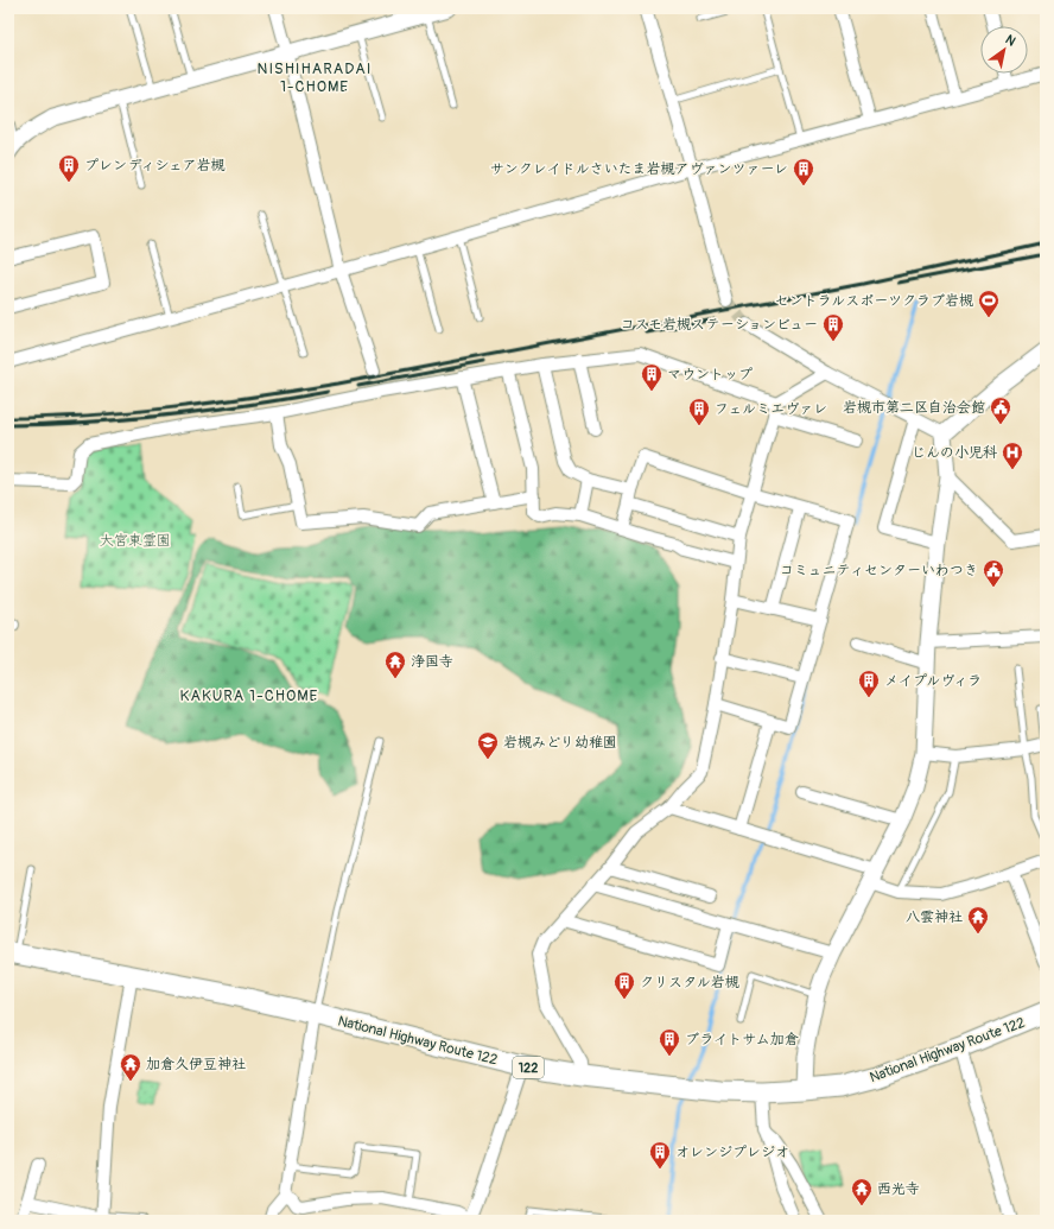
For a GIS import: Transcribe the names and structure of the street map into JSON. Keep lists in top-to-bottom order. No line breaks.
{"streets":{"highway":["National Highway Route 122","122"]},"districts":["NISHIHARADAI 1-CHOME","KAKURA 1-CHOME"],"parks":["大宮東霊園"],"places":{"building":["プレンディシェア岩槻","サンクレイドルさいたま岩槻アヴァンツァーレ","コスモ岩槻ステーションビュー","マウントップ","フェルミエヴァレ","メイプルヴィラ","クリスタル岩槻","ブライトサム加倉","オレンジプレジオ"],"sports":["セントラルスポーツクラブ岩槻"],"public building":["岩槻市第二区自治会館","コミュニティセンターいわつき"],"hospital":["じんの小児科"],"temple":["浄国寺","八雲神社","加倉久伊豆神社","西光寺"],"school or university":["岩槻みどり幼稚園"]},"north":"top right"}
